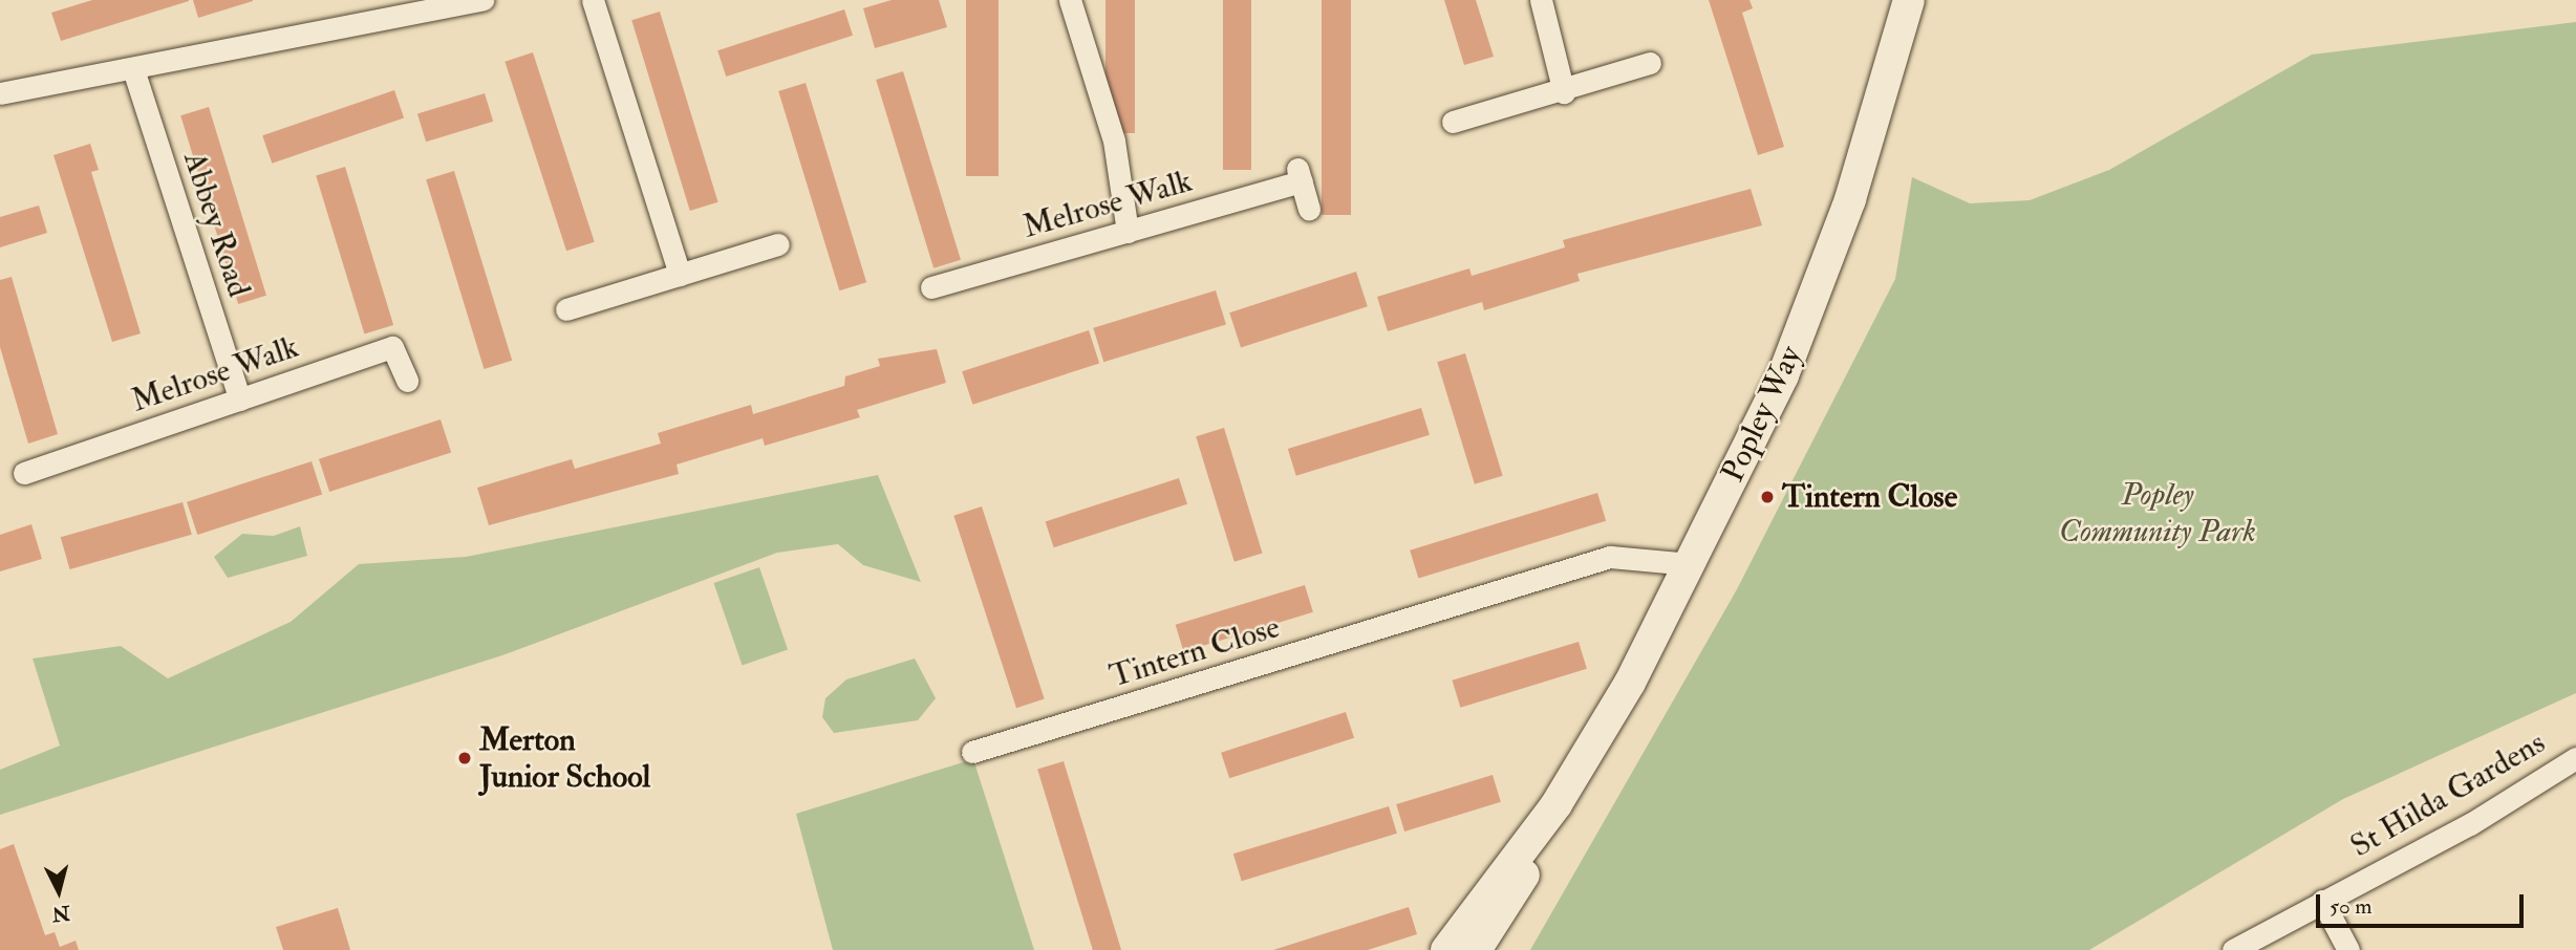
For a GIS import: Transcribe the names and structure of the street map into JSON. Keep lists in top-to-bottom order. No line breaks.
{"streets":{"street":["Melrose Walk","Abbey Road","Popley Way","Tintern Close","St Hilda Gardens"]},"crossings":[["Melrose Walk","Abbey Road"],["Popley Way","Tintern Close"]],"parks":["Popley Community Park"],"places":["Tintern Close","Merton Junior School"],"scale_bar":"50 m","north":"bottom"}
